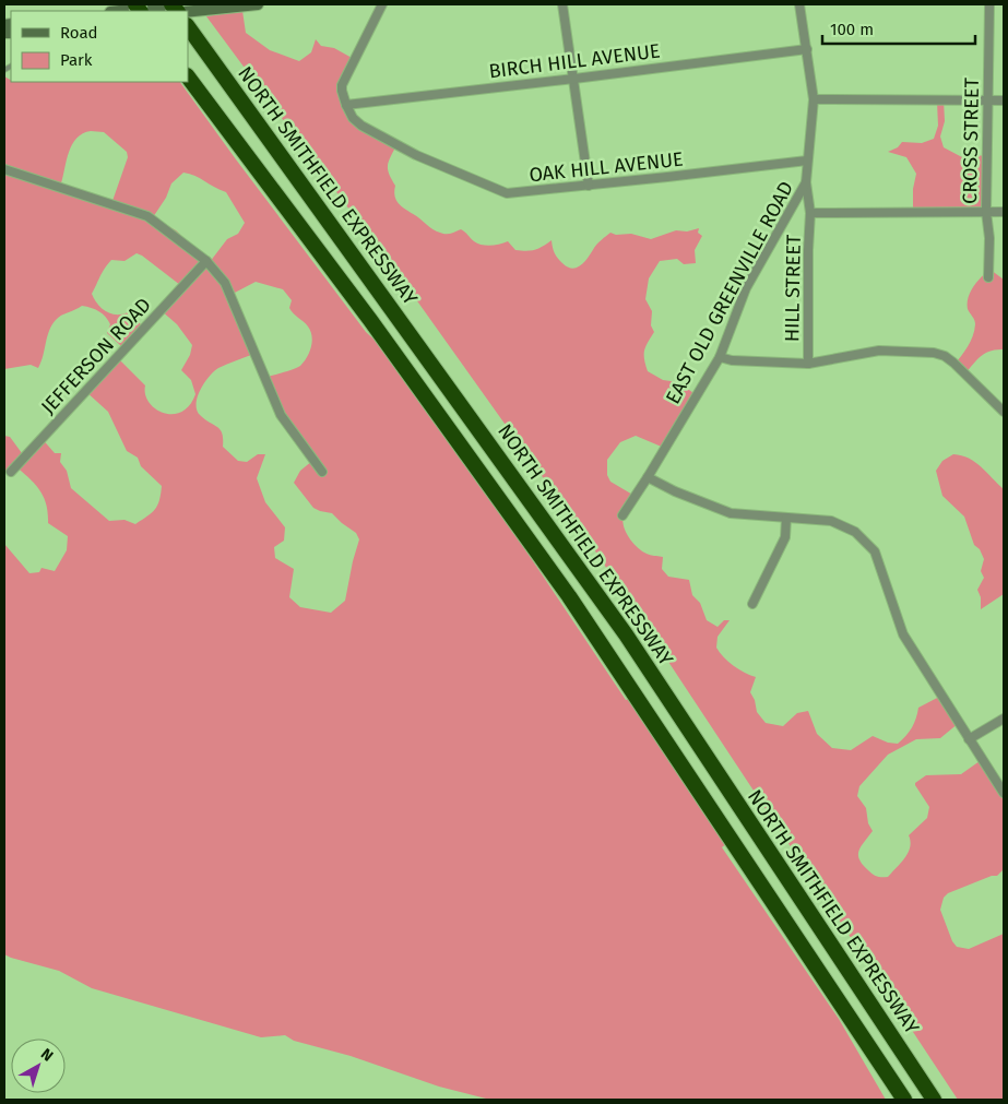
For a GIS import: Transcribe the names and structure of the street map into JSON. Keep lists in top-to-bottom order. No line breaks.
{"streets":{"highway":["NORTH SMITHFIELD EXPRESSWAY"],"street":["BIRCH HILL AVENUE","CROSS STREET","OAK HILL AVENUE","HILL STREET","EAST OLD GREENVILLE ROAD","JEFFERSON ROAD"]},"crossings":[["BIRCH HILL AVENUE","OAK HILL AVENUE"],["BIRCH HILL AVENUE","EAST OLD GREENVILLE ROAD"],["OAK HILL AVENUE","EAST OLD GREENVILLE ROAD"],["HILL STREET","EAST OLD GREENVILLE ROAD"]],"legend":["Road","Park"],"scale_bar":"100 m","north":"top right"}
